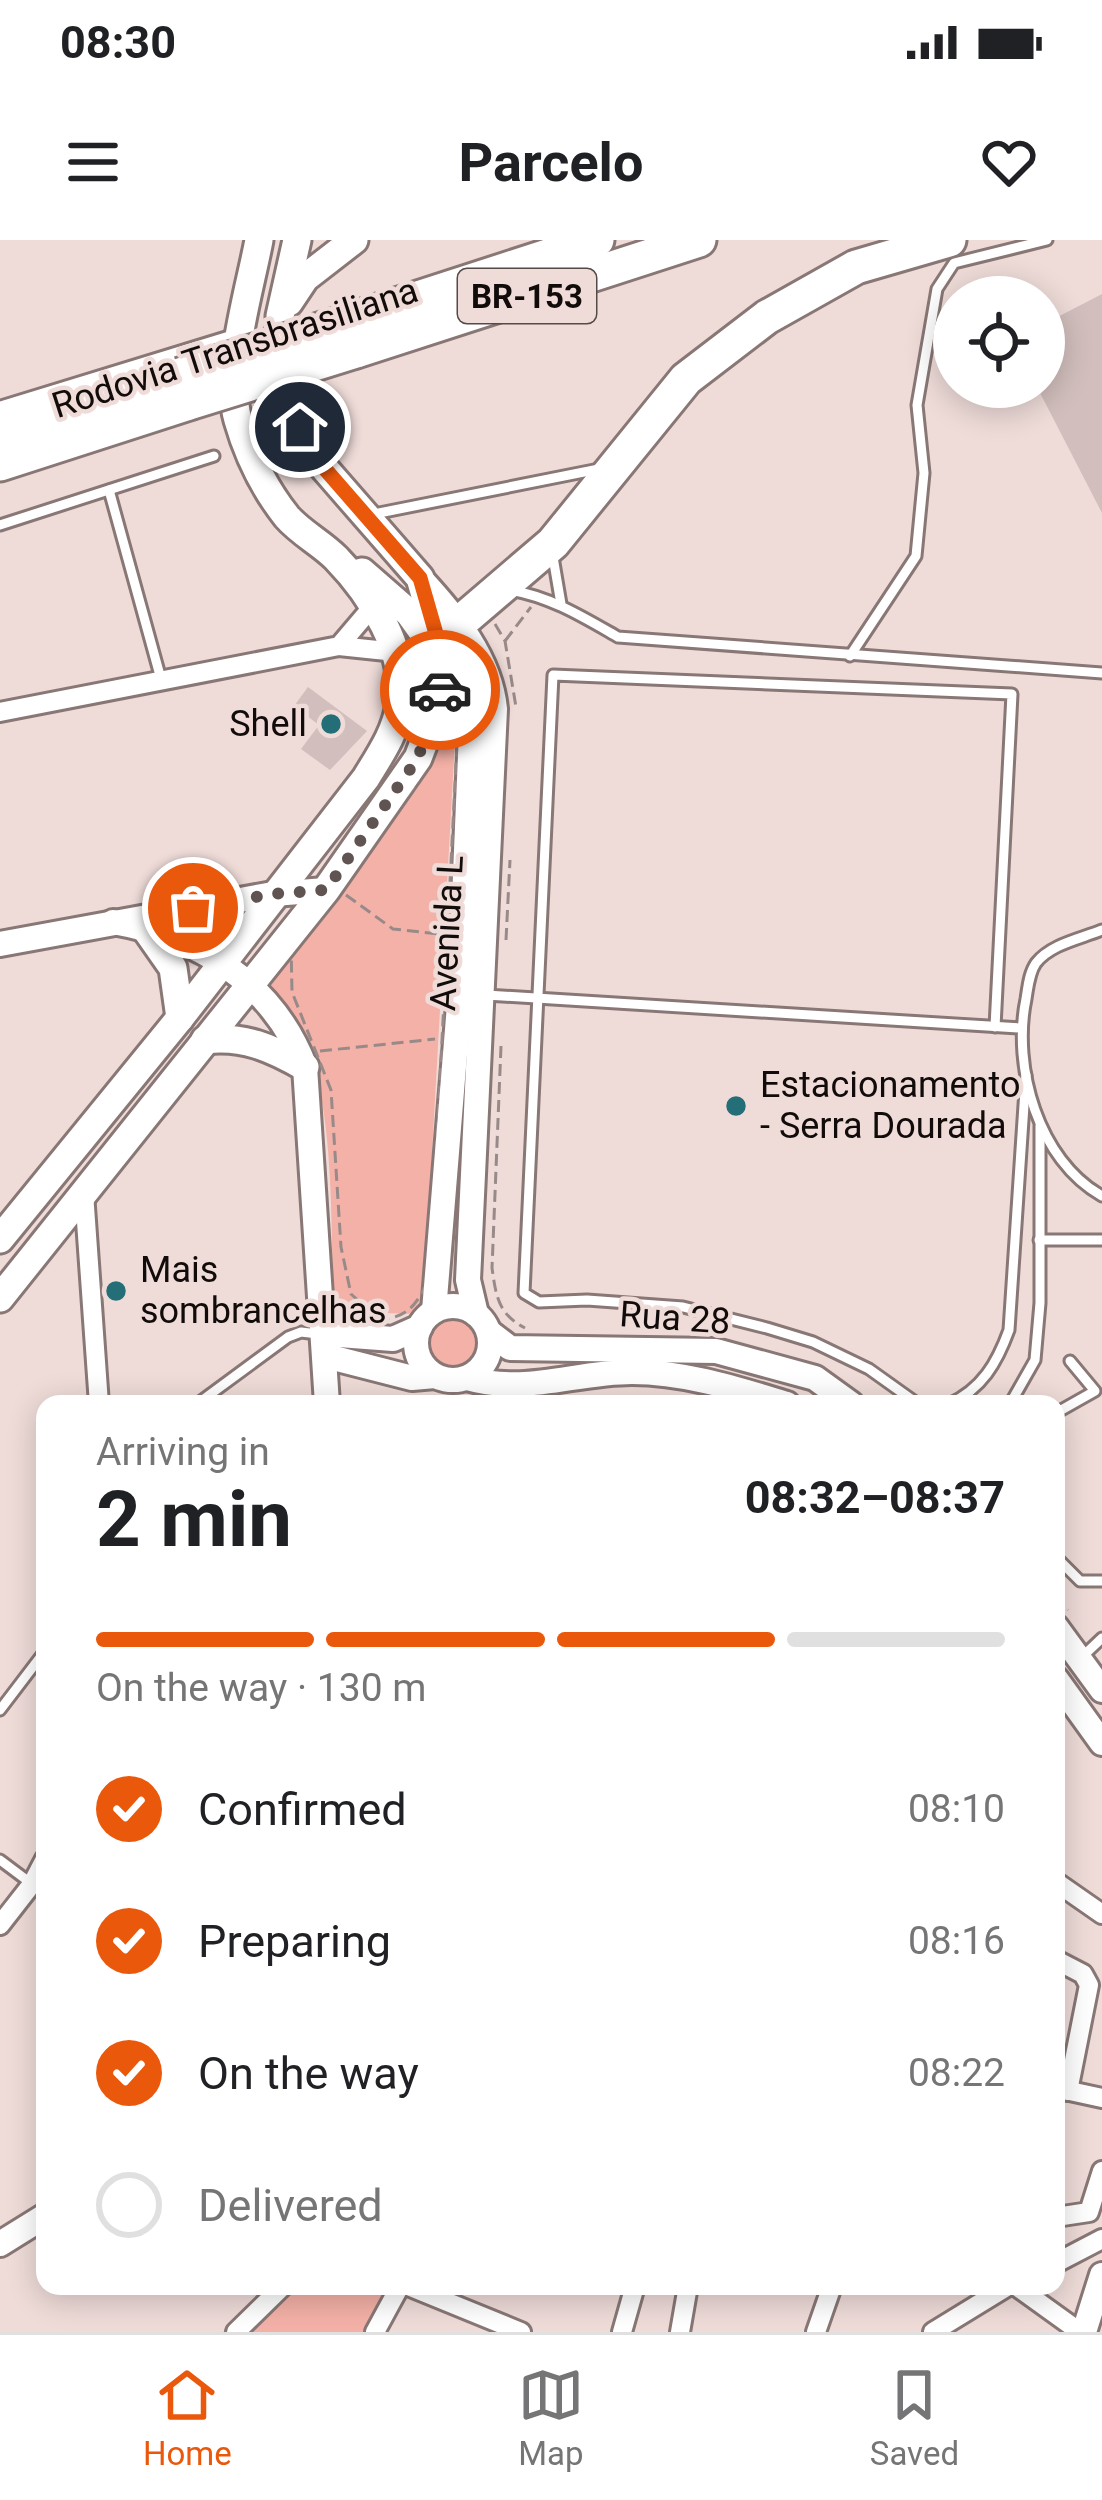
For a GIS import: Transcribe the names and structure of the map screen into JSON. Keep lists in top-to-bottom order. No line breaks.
{"streets":{"highway":["BR-153","Rodovia Transbrasiliana"],"main road":["Avenida L","Rua 28"]},"crossings":[["Avenida L","Rua 28"]],"places":["Shell","Estacionamento - Serra Dourada","Mais sombrancelhas"],"page":{"status":"08:30","header":"Parcelo","heading":["2 min","Arriving in","08:32–08:37"],"bar":"On the way · 130 m","list":[["Confirmed","08:10"],["Preparing","08:16"],["On the way","08:22"],"Delivered"],"tabs":["Home","Map","Saved"]}}
